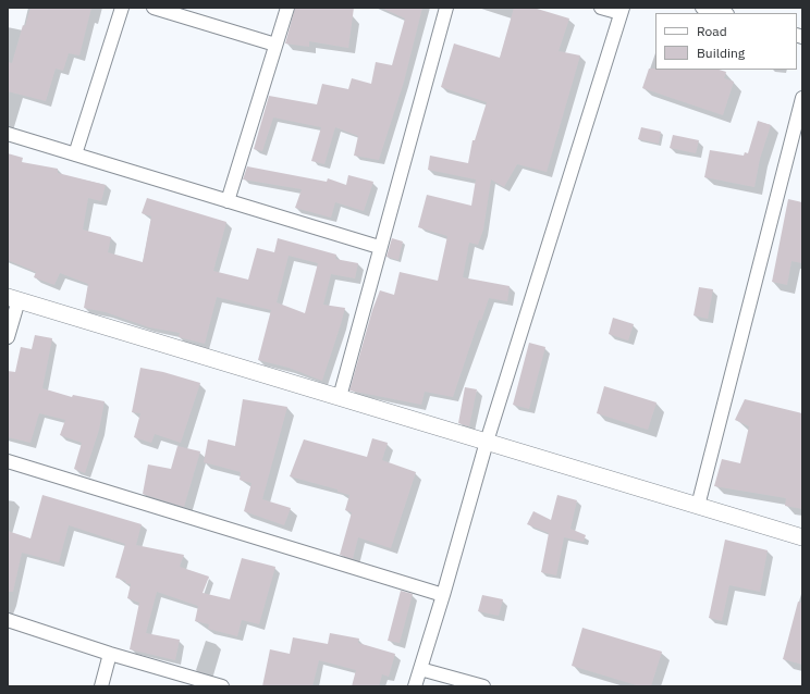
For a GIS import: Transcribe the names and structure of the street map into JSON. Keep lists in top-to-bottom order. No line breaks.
{"legend":["Road","Building"]}
